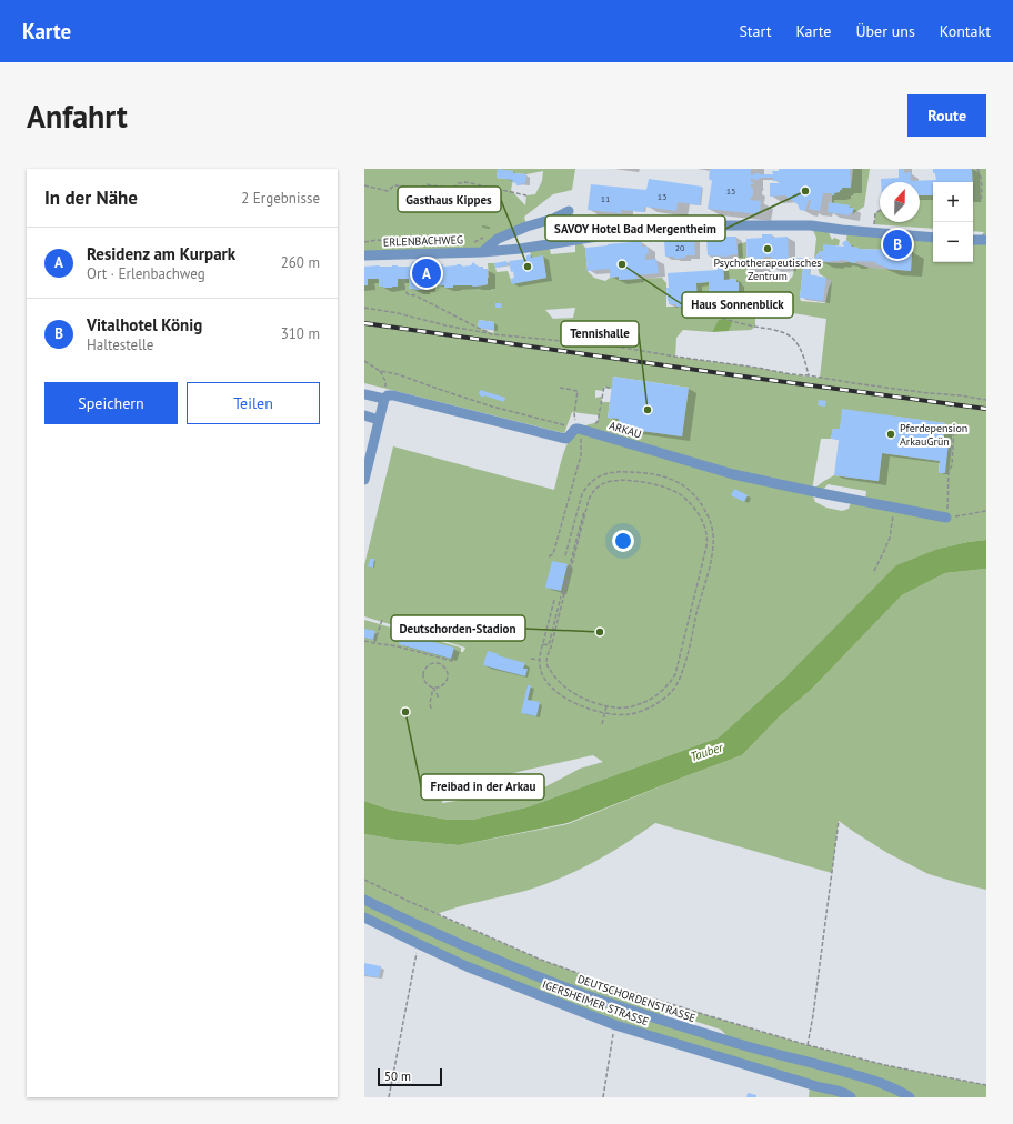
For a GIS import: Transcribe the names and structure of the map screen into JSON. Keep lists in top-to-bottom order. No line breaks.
{"streets":{"street":["ERLENBACHWEG","ARKAU","DEUTSCHORDENSTRASSE","IGERSHEIMER STRASSE"]},"water":["Tauber"],"places":["SAVOY Hotel Bad Mergentheim","Psychotherapeutisches Zentrum","Haus Sonnenblick","Gasthaus Kippes","Tennishalle","Pferdepension ArkauGrün","Deutschorden-Stadion","Freibad in der Arkau"],"house_numbers":["15","13","11","20"],"scale_bar":"50 m","north":"top","page":{"header":"Karte","nav":["Start","Karte","Über uns","Kontakt"],"buttons":["Route",["Speichern","Teilen"]],"title":"Anfahrt","heading":["In der Nähe","2 Ergebnisse"],"map_buttons":["+","−"],"list":[{"mark":"A","name":"Residenz am Kurpark","note":"Ort · Erlenbachweg","value":"260 m"},{"mark":"B","name":"Vitalhotel König","note":"Haltestelle","value":"310 m"}],"pins":["B","A"],"scale":"50 m"}}
